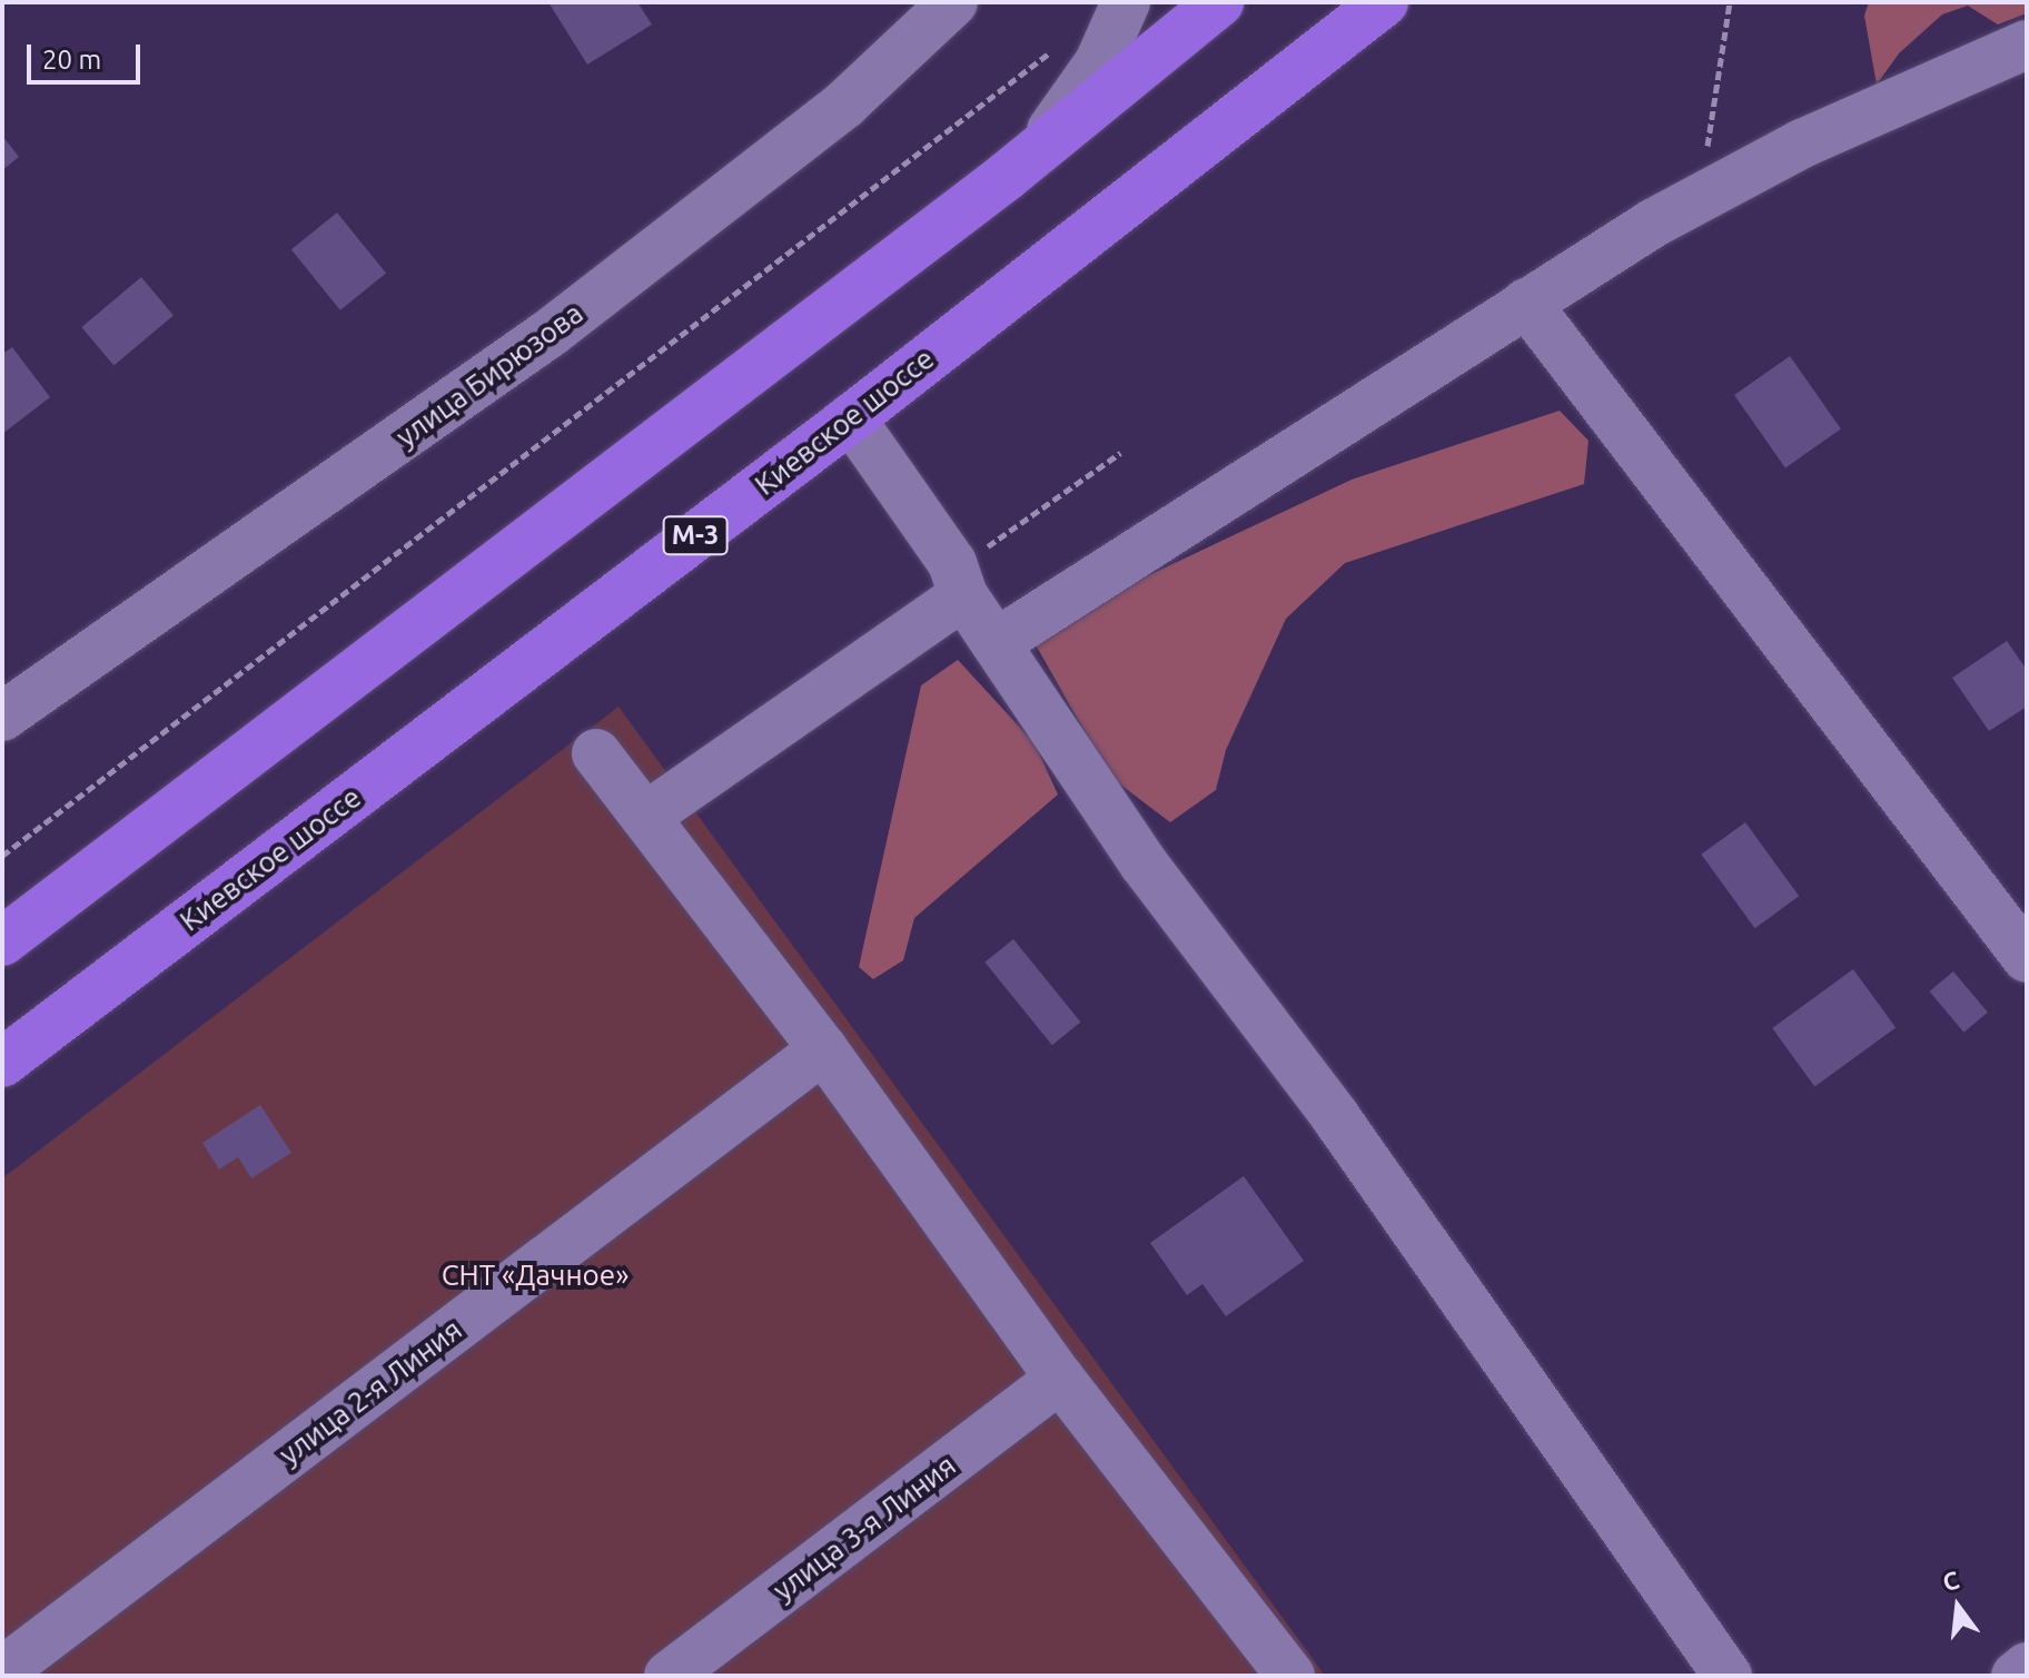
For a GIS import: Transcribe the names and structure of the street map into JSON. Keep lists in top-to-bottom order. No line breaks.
{"streets":{"highway":["Киевское шоссе","М-3"],"street":["улица Бирюзова","улица 2-я Линия","улица 3-я Линия"]},"parks":["СНТ «Дачное»"],"scale_bar":"20 m","north":"top"}
